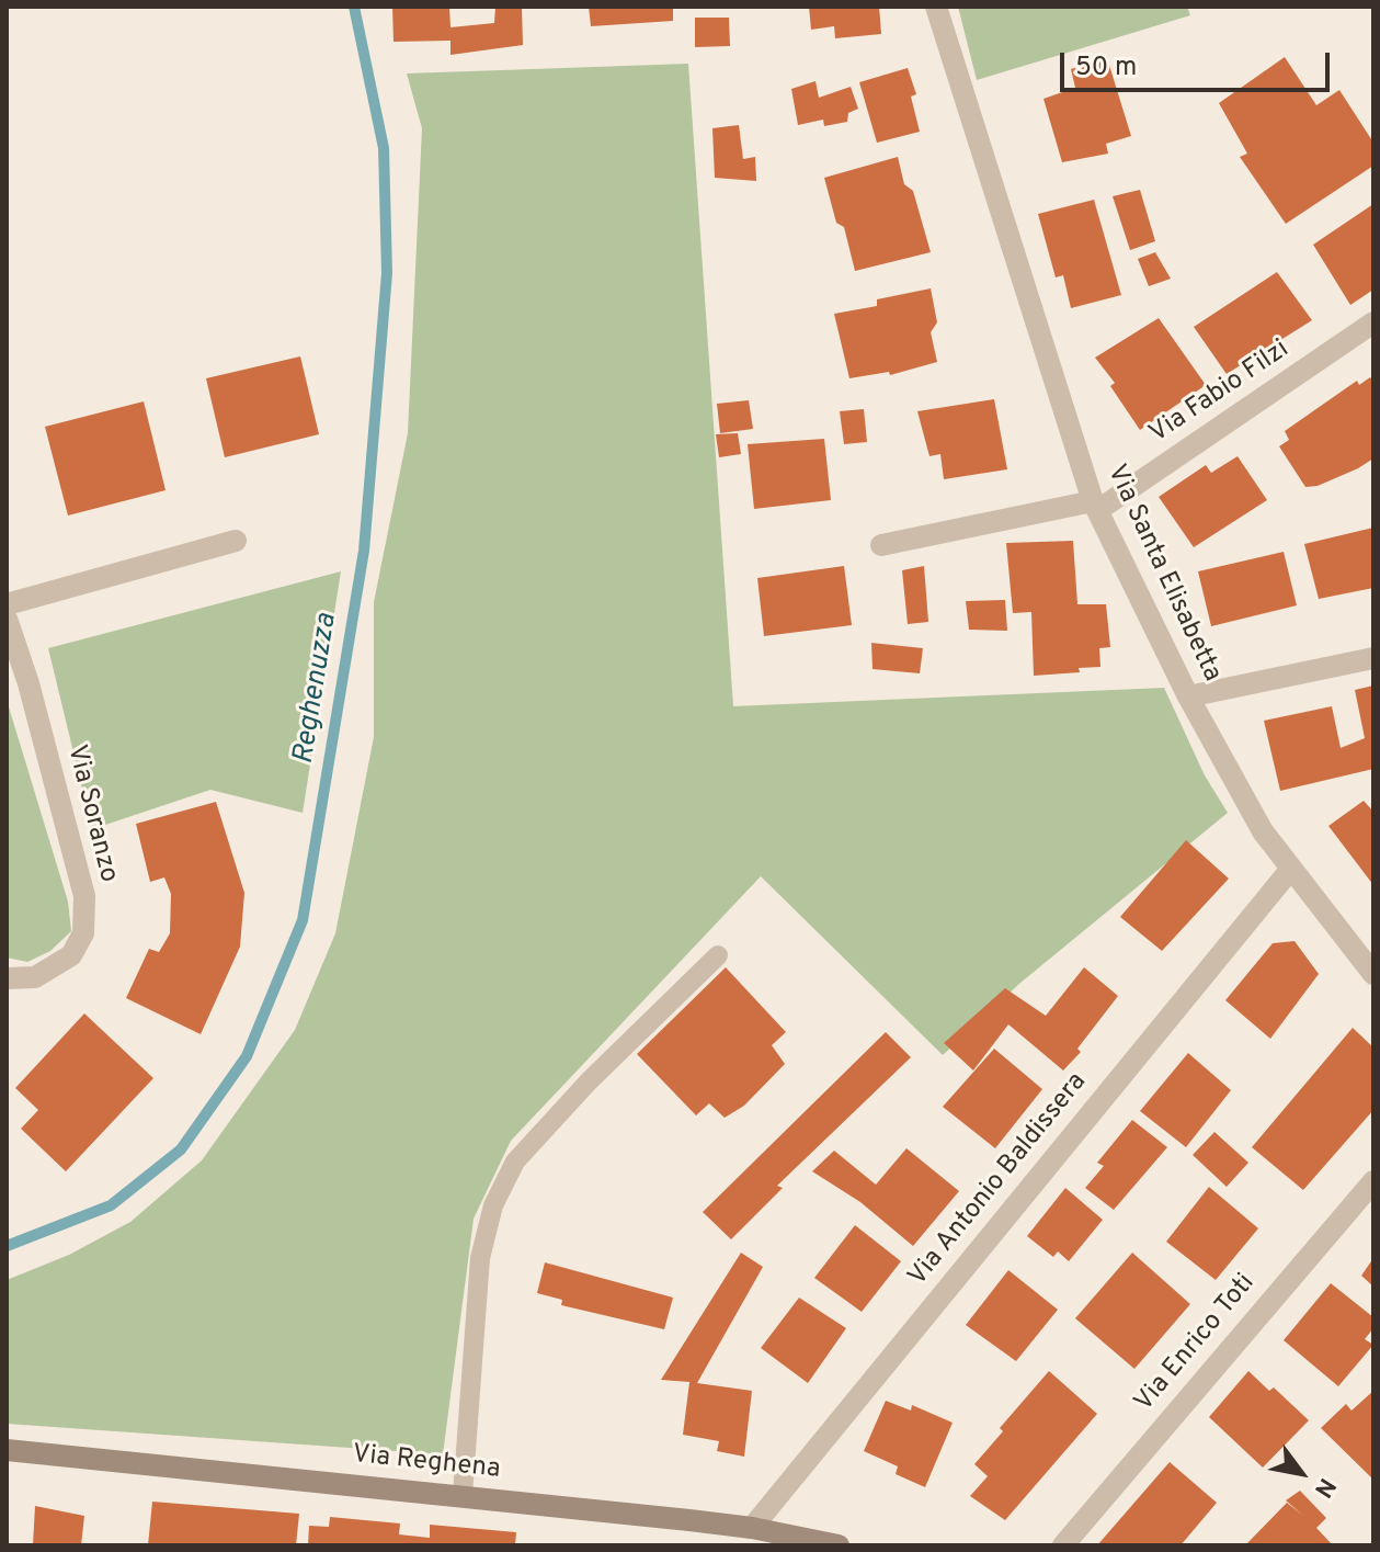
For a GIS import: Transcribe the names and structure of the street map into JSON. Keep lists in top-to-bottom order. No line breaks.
{"streets":{"street":["Via Fabio Filzi","Via Santa Elisabetta","Via Soranzo","Via Antonio Baldissera","Via Enrico Toti","Via Reghena"]},"crossings":[["Via Fabio Filzi","Via Santa Elisabetta"],["Via Santa Elisabetta","Via Antonio Baldissera"],["Via Antonio Baldissera","Via Reghena"]],"water":["Reghenuzza"],"scale_bar":"50 m","north":"bottom right"}
